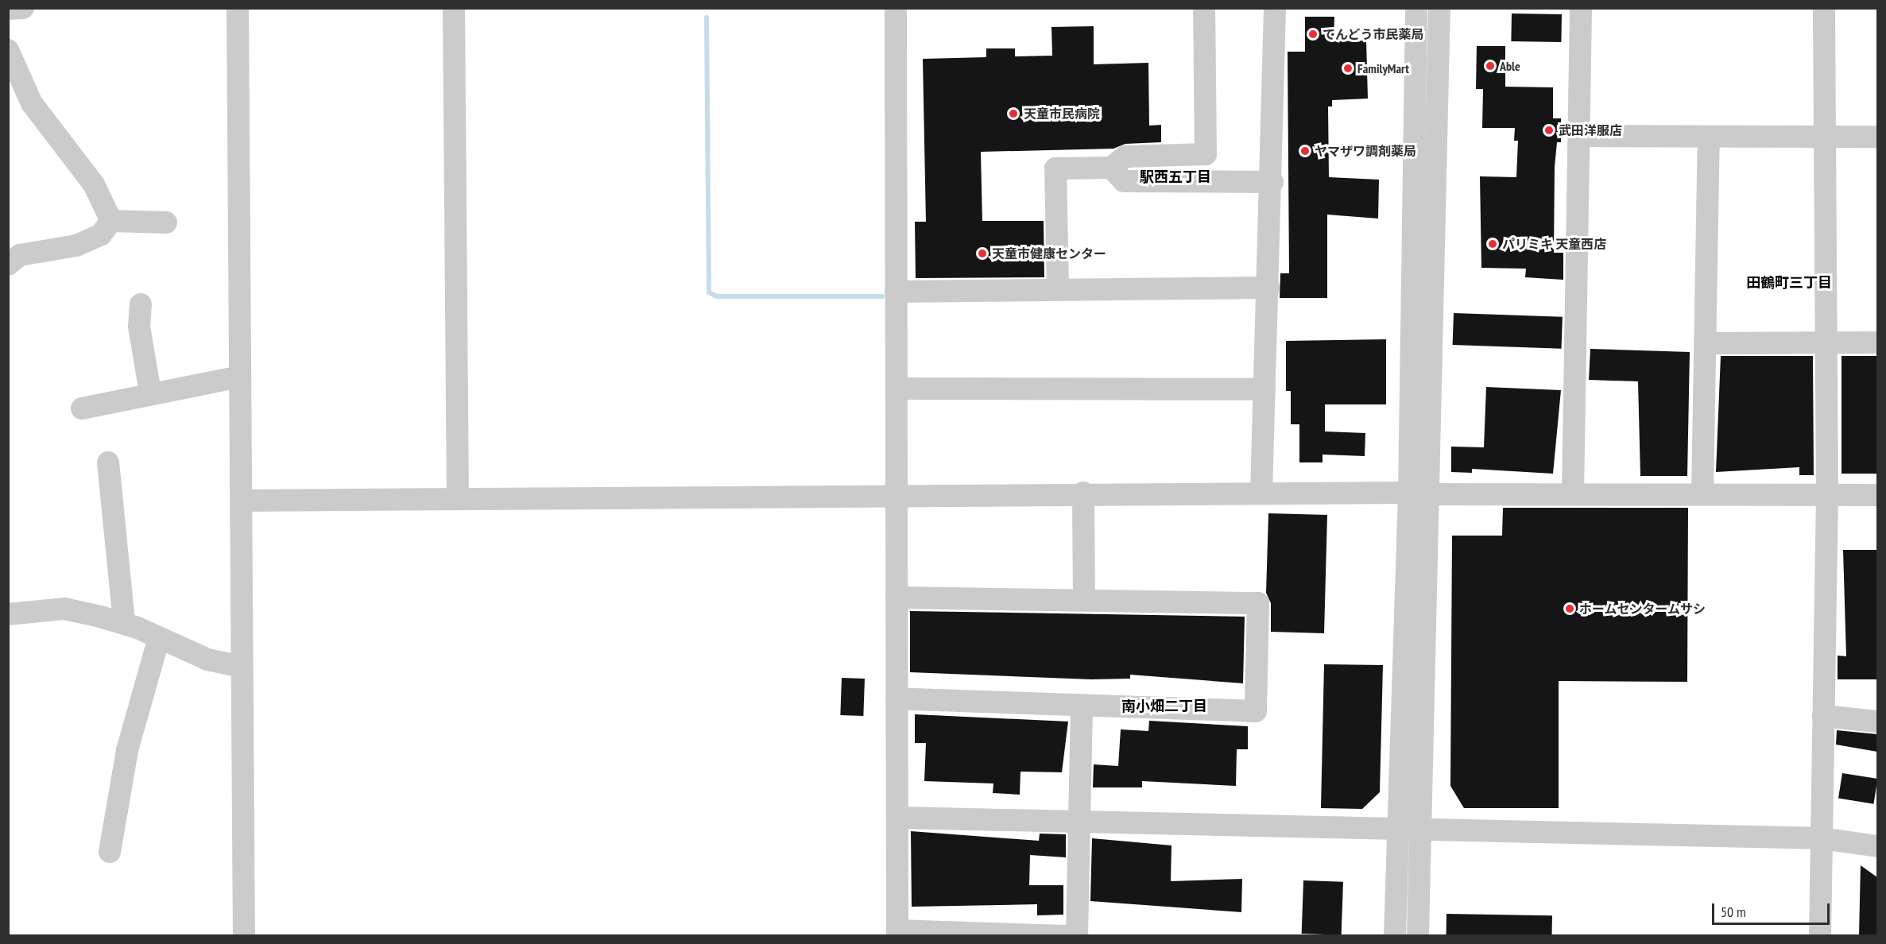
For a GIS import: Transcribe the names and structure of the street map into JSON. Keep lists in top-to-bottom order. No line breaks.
{"districts":["駅西五丁目","田鶴町三丁目","南小畑二丁目"],"places":["てんどう市民薬局","Able","FamilyMart","天童市民病院","武田洋服店","ヤマザワ調剤薬局","パリミキ 天童西店","天童市健康センター","ホームセンタームサシ"],"scale_bar":"50 m"}
